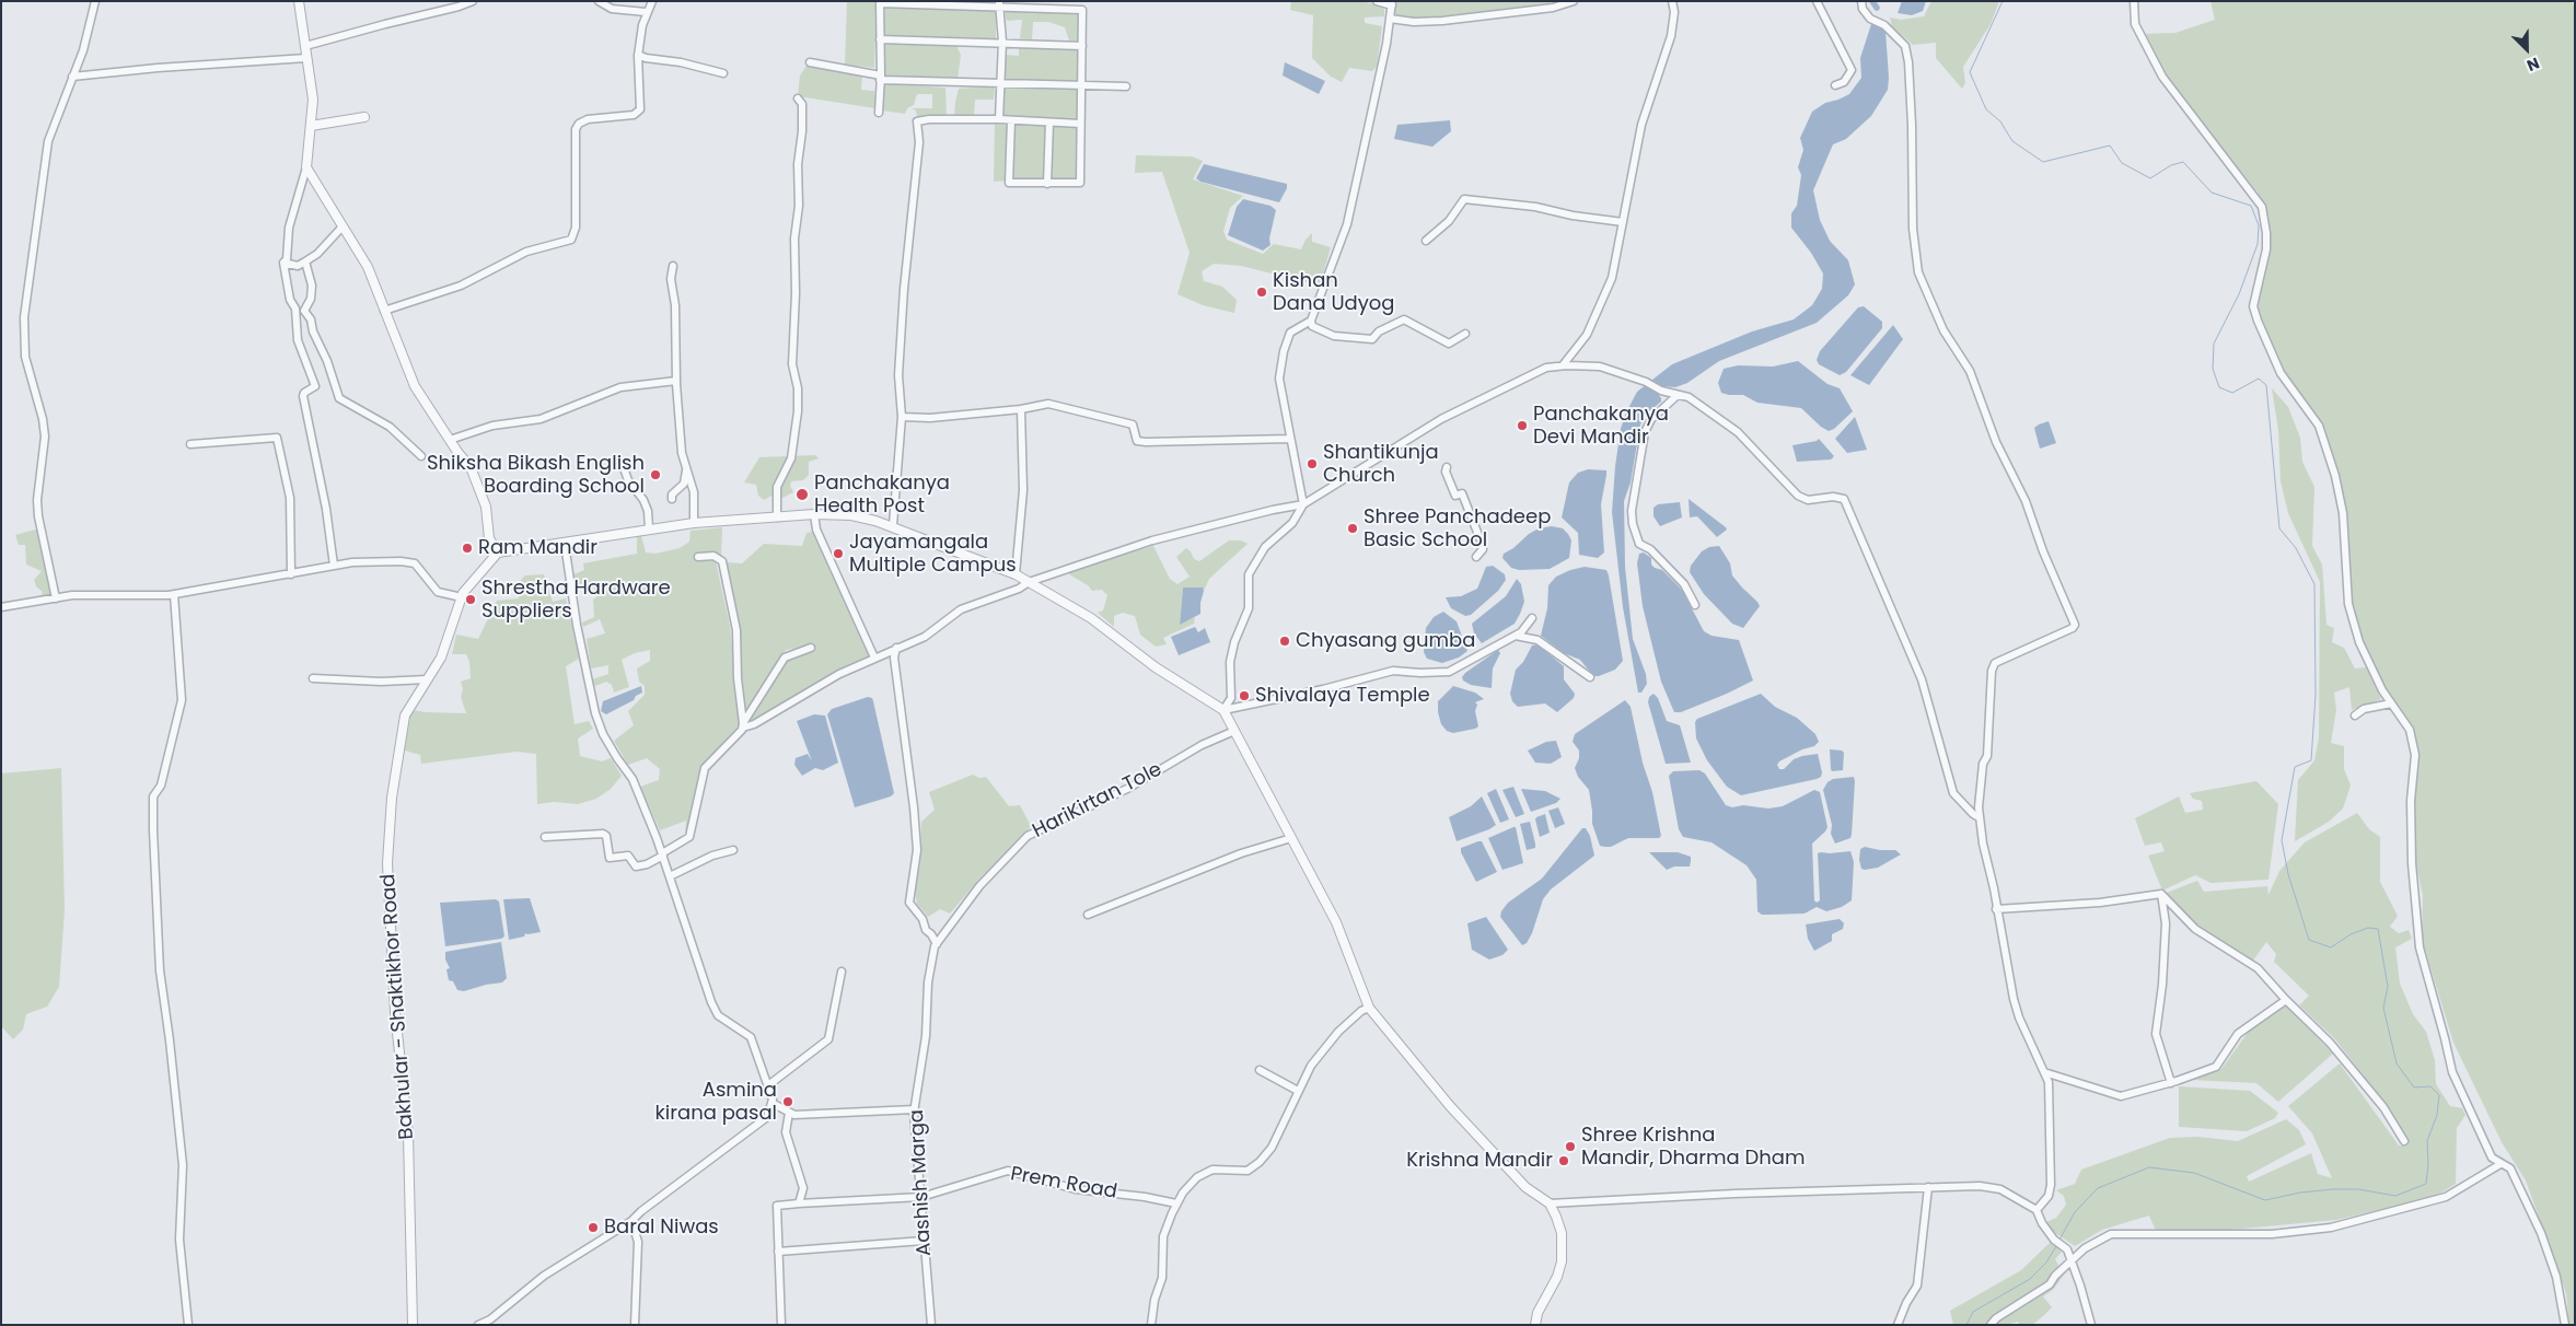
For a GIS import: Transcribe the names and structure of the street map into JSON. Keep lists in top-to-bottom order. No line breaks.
{"streets":{"street":["HariKirtan Tole","Bakhular - Shaktikhor Road","Aashish Marga","Prem Road"]},"crossings":[["HariKirtan Tole","Aashish Marga"],["Aashish Marga","Prem Road"]],"places":["Kishan Dana Udyog","Panchakanya Devi Mandir","Shantikunja Church","Shiksha Bikash English Boarding School","Panchakanya Health Post","Shree Panchadeep Basic School","Ram Mandir","Jayamangala Multiple Campus","Shrestha Hardware Suppliers","Chyasang gumba","Shivalaya Temple","Asmina kirana pasal","Shree Krishna Mandir, Dharma Dham","Krishna Mandir","Baral Niwas"],"north":"bottom right"}
